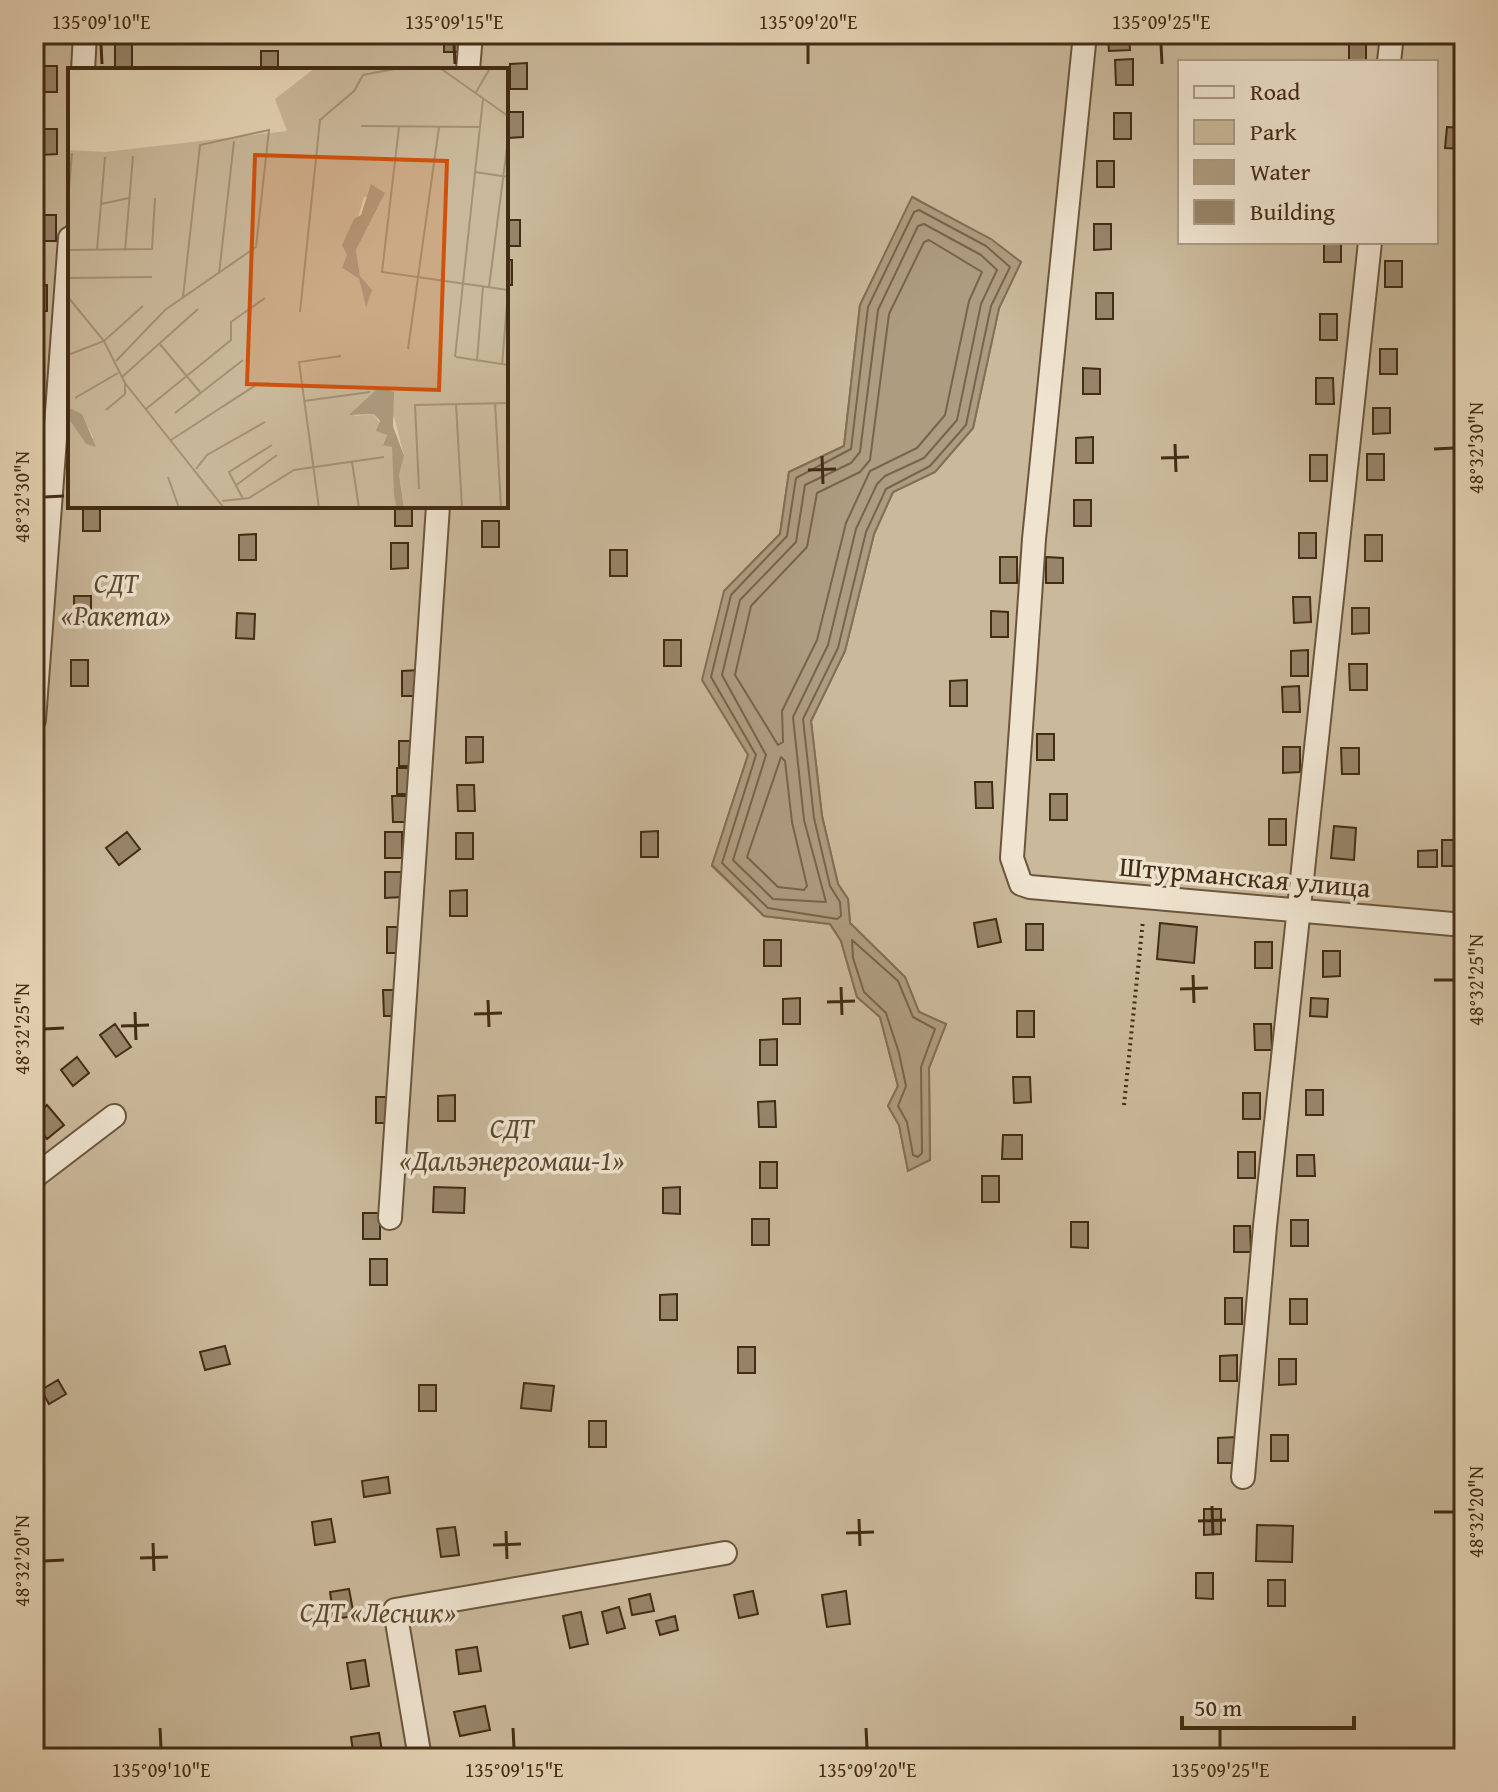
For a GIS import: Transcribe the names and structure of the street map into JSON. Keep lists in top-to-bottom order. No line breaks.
{"streets":{"lane":["Штурманская улица"]},"parks":["СДТ «Ракета»","СДТ «Дальэнергомаш-1»","СДТ «Лесник»"],"legend":["Road","Park","Water","Building"],"scale_bar":"50 m","coordinates":["135°09'10\"E","135°09'15\"E","135°09'20\"E","135°09'25\"E","48°32'30\"N","48°32'25\"N","48°32'20\"N"]}
